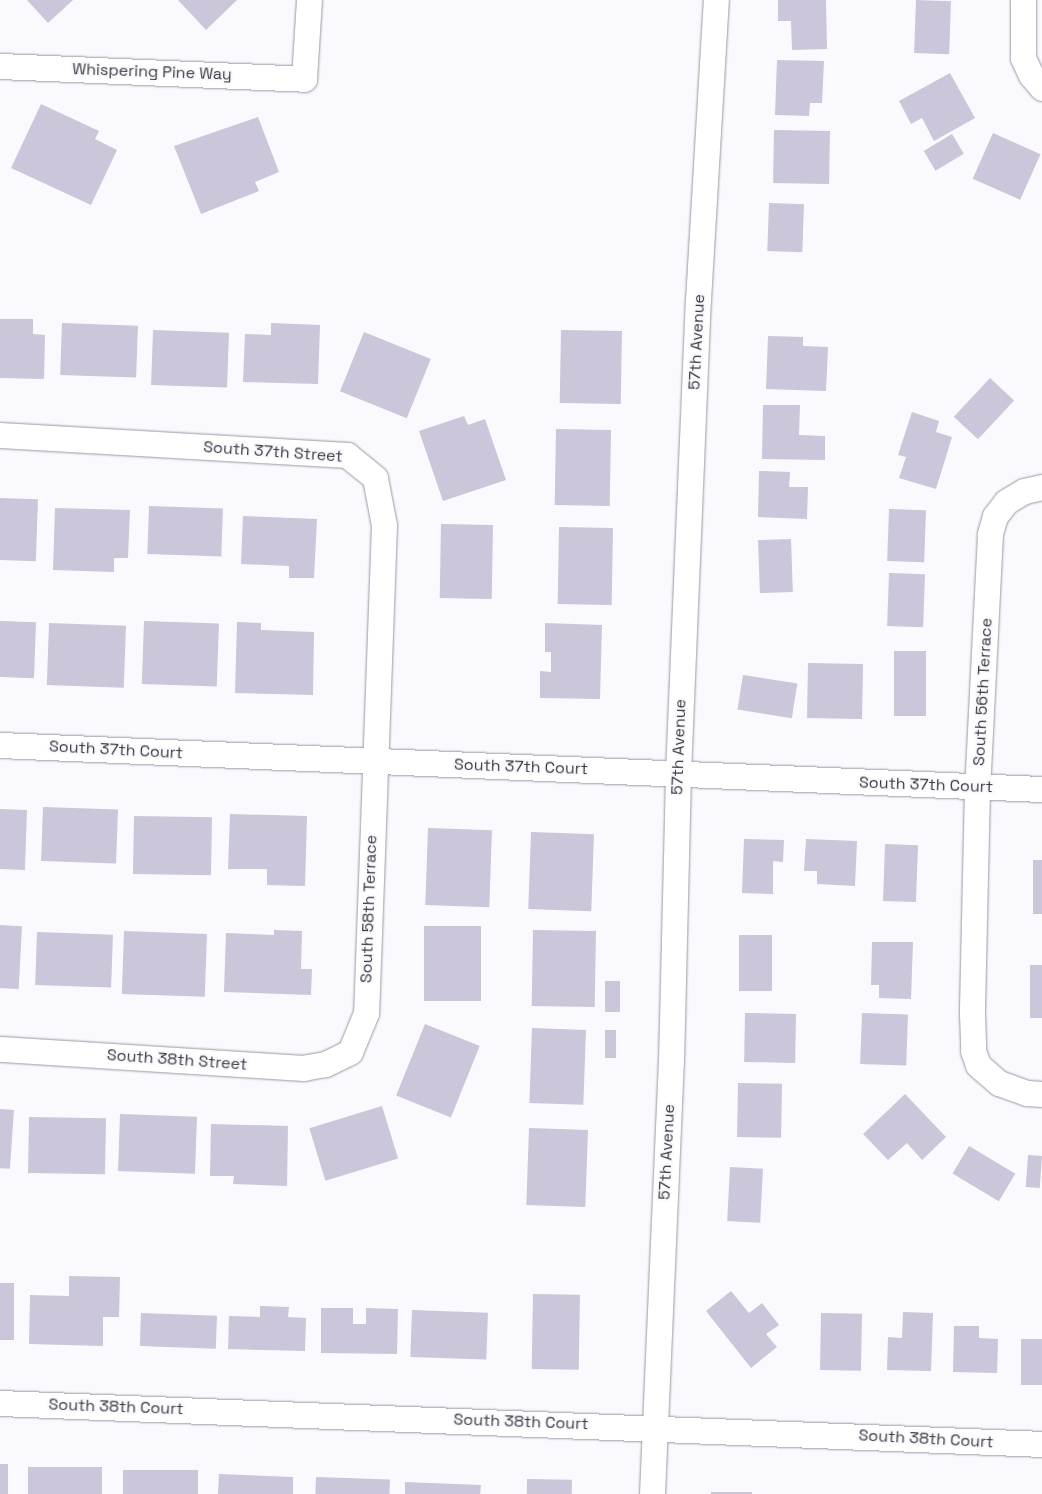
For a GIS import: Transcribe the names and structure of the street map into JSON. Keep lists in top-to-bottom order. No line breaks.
{"streets":{"street":["Whispering Pine Way","57th Avenue","South 37th Street","South 56th Terrace","South 37th Court","South 58th Terrace","South 38th Street","South 38th Court"]},"crossings":[["57th Avenue","South 37th Court"],["57th Avenue","South 38th Court"],["South 37th Street","South 37th Court"],["South 37th Street","South 58th Terrace"],["South 56th Terrace","South 37th Court"],["South 37th Court","South 58th Terrace"],["South 58th Terrace","South 38th Street"]]}
